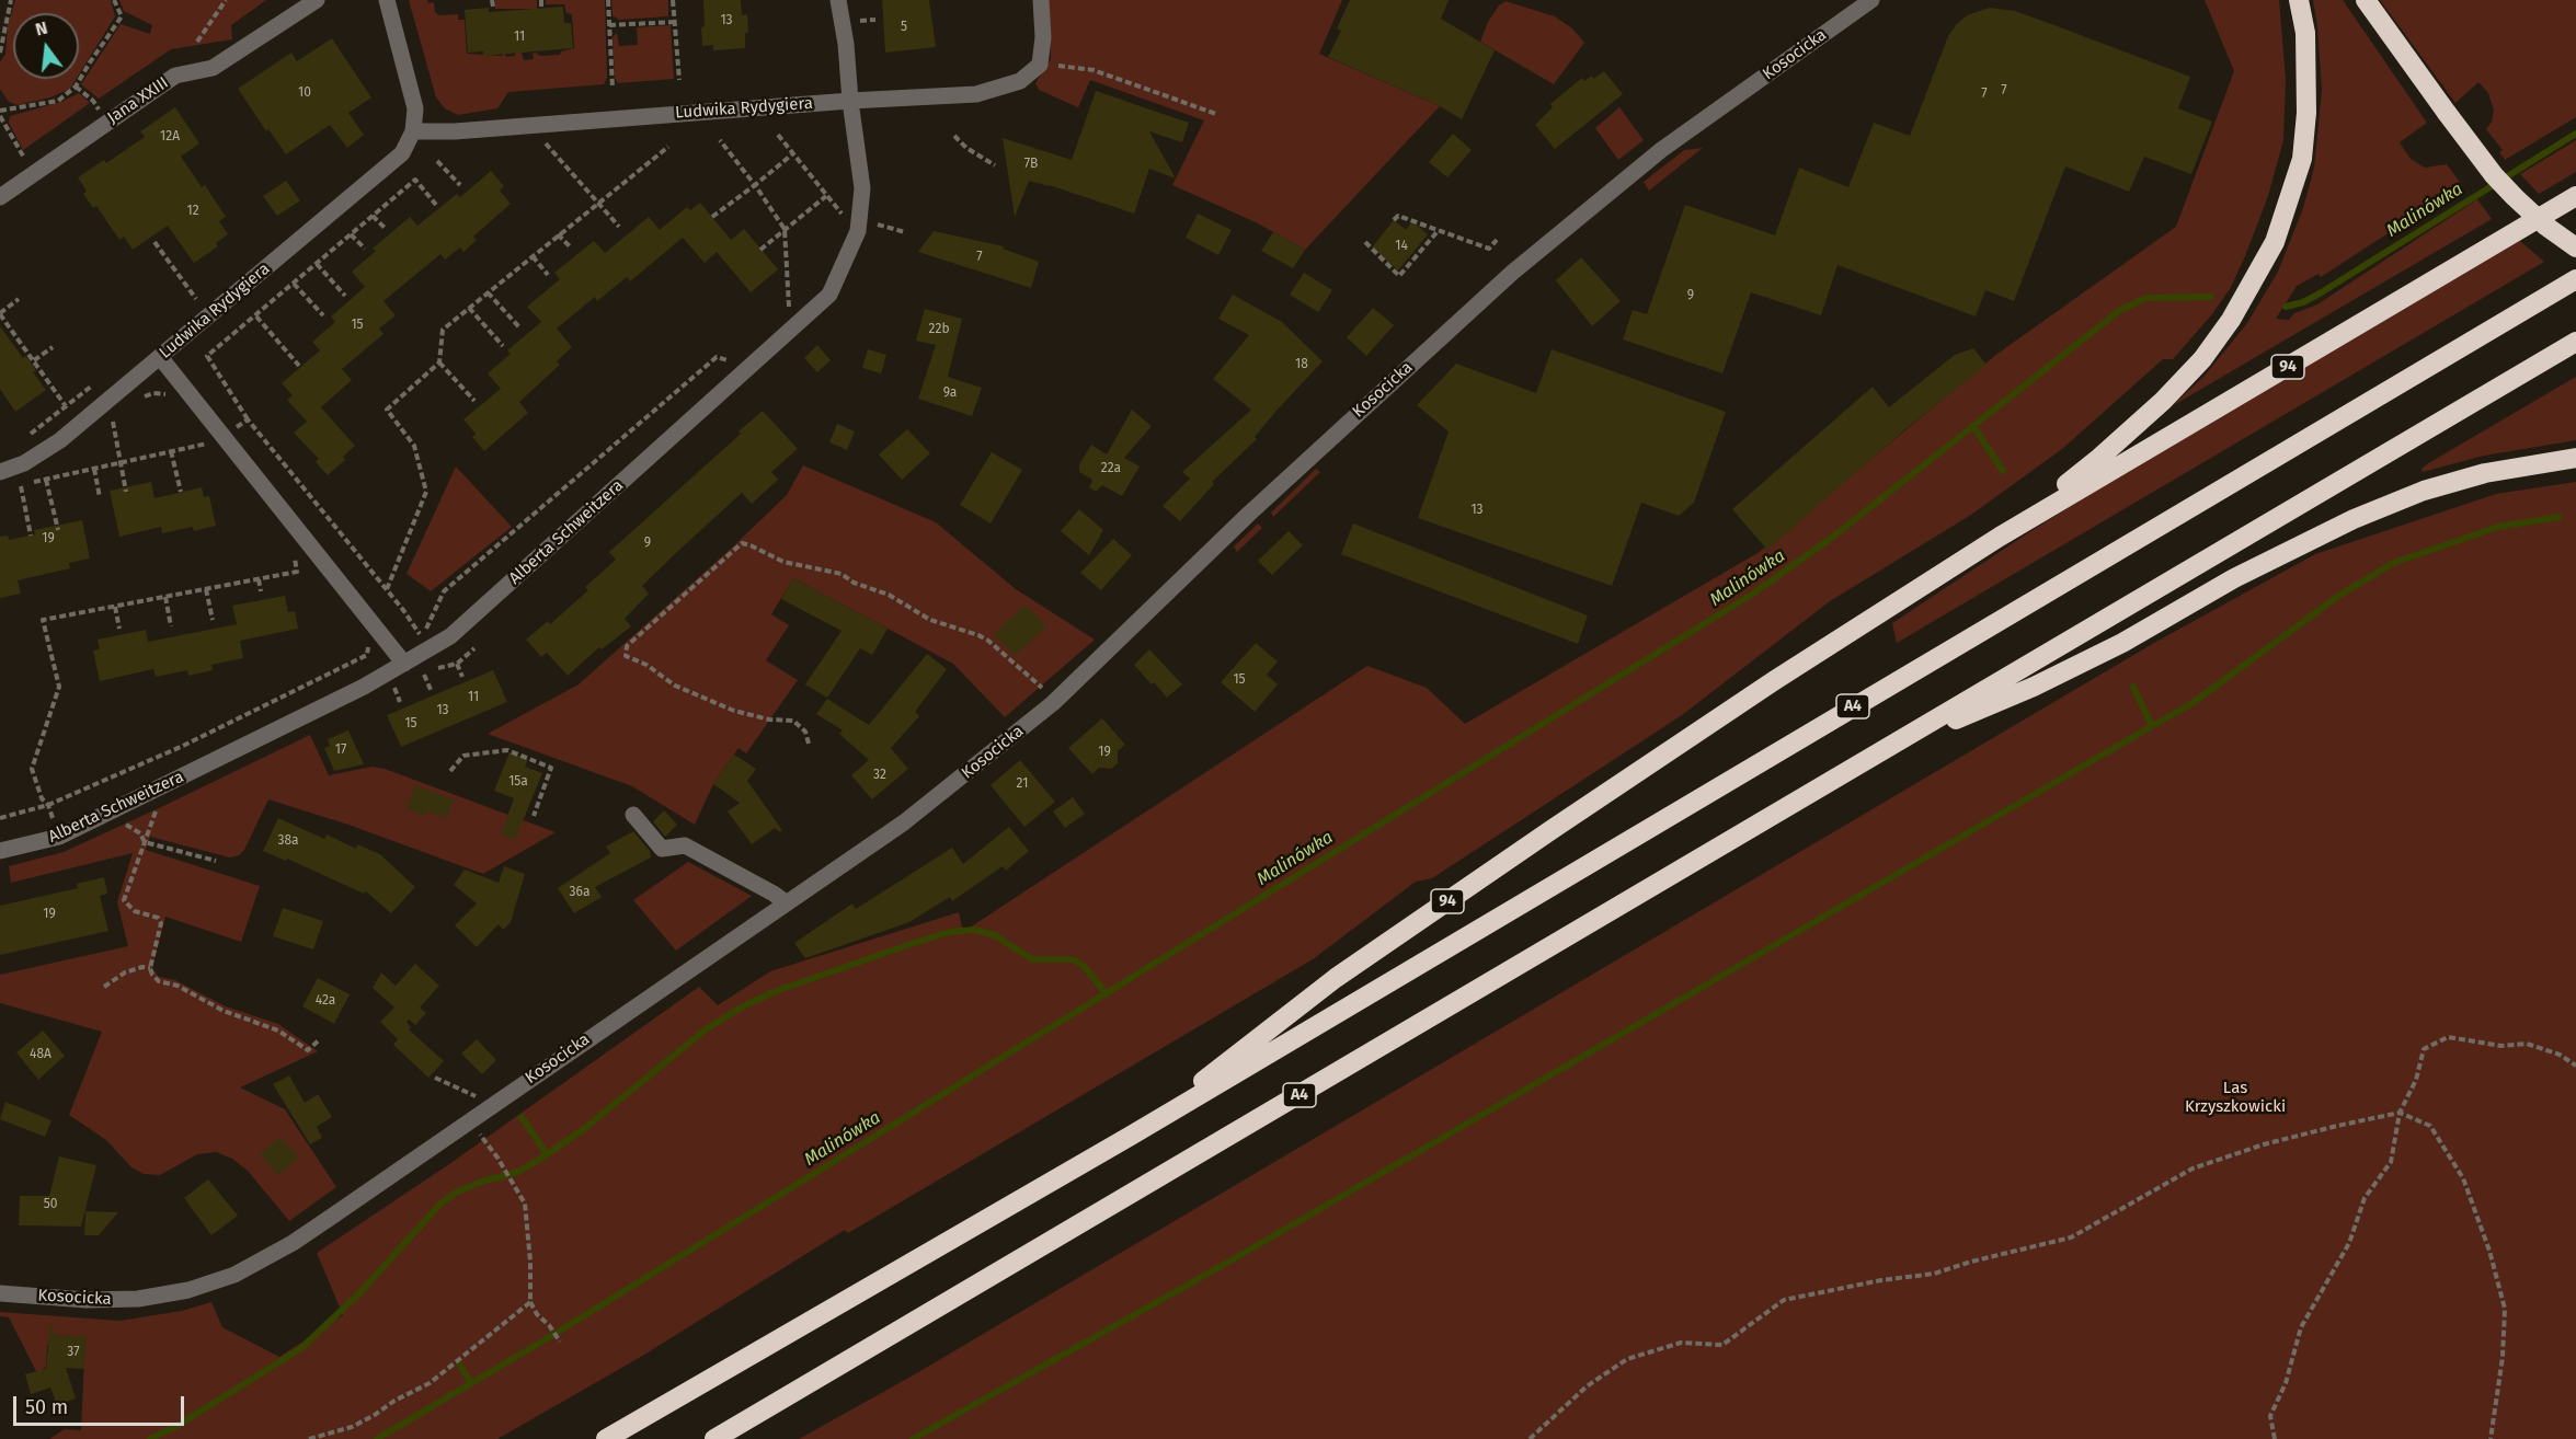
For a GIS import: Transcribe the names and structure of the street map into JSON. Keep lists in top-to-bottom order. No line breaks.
{"streets":{"highway":["94","A4"],"street":["Kosocicka","Jana XXIII","Ludwika Rydygiera","Alberta Schweitzera"]},"crossings":[["Ludwika Rydygiera","Alberta Schweitzera"],["94","A4"]],"water":["Malinówka"],"parks":["Las Krzyszkowicki"],"house_numbers":["13","5","11","7","10","7","12A","7B","12","14","7","9","15","22b","18","9a","22a","13","19","9","15","11","13","15","17","19","32","15a","21","38a","36a","19","42a","48A","50","37"],"scale_bar":"50 m","north":"top"}
